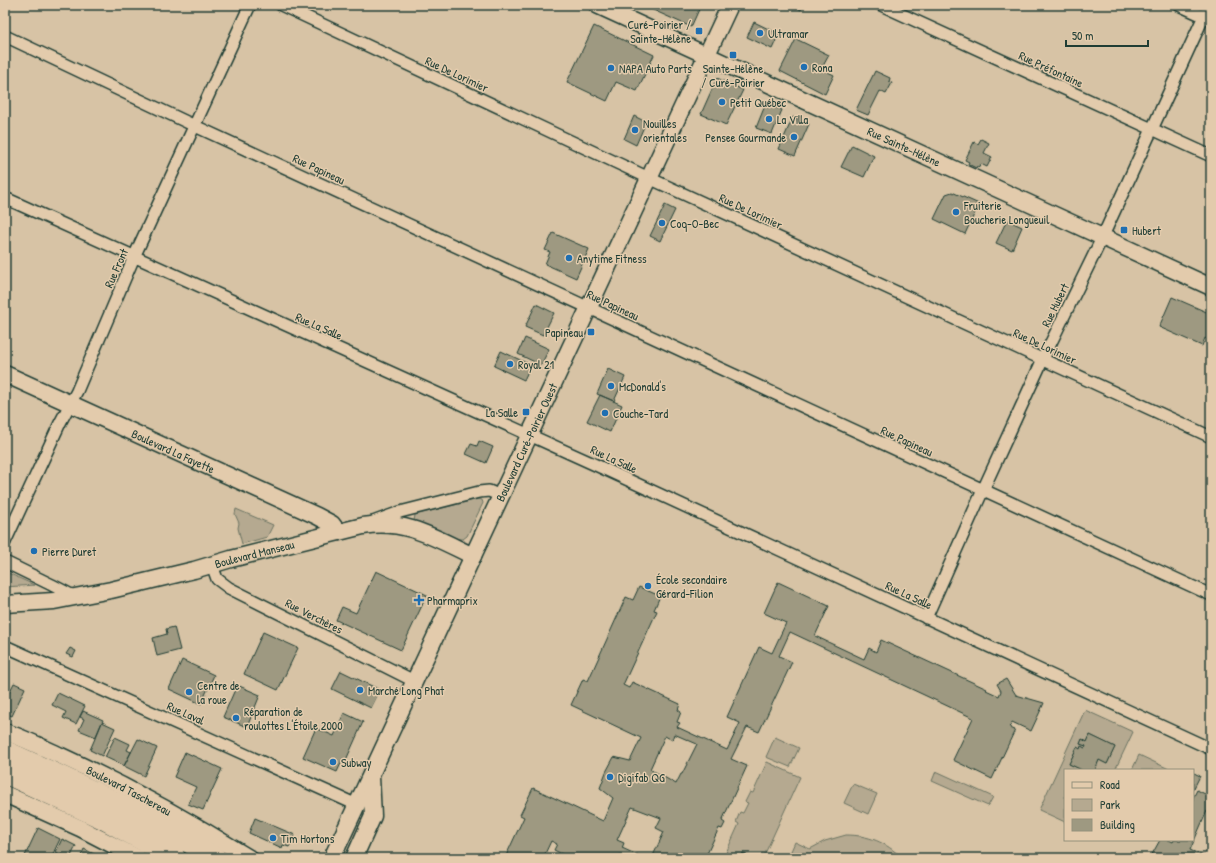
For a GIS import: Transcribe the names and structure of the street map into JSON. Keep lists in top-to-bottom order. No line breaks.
{"streets":{"highway":["Boulevard Taschereau"],"street":["Rue Préfontaine","Rue De Lorimier","Rue Sainte-Hélène","Rue Papineau","Rue Front","Rue Hubert","Rue La Salle","Boulevard Curé-Poirier Ouest","Boulevard La Fayette","Boulevard Manseau","Rue Verchères","Rue Laval"]},"crossings":[["Rue Préfontaine","Rue Hubert"],["Rue De Lorimier","Rue Hubert"],["Rue De Lorimier","Boulevard Curé-Poirier Ouest"],["Rue Sainte-Hélène","Rue Hubert"],["Rue Sainte-Hélène","Boulevard Curé-Poirier Ouest"],["Rue Papineau","Rue Front"],["Rue Papineau","Rue Hubert"],["Rue Papineau","Boulevard Curé-Poirier Ouest"],["Rue Front","Rue La Salle"],["Rue Front","Boulevard La Fayette"],["Rue Hubert","Rue La Salle"],["Rue La Salle","Boulevard Curé-Poirier Ouest"],["Boulevard Curé-Poirier Ouest","Boulevard Manseau"],["Boulevard Curé-Poirier Ouest","Rue Verchères"],["Boulevard Curé-Poirier Ouest","Rue Laval"],["Boulevard La Fayette","Boulevard Manseau"],["Boulevard Manseau","Rue Verchères"]],"places":{"transit":["Curé-Poirier / Sainte-Hélène","Sainte-Hélène / Curé-Poirier","Hubert","Papineau","La Salle"],"other":["Ultramar","Rona","NAPA Auto Parts","Petit Québec","La Villa","Nouilles orientales","Pensee Gourmande","Fruiterie Boucherie Longueuil","Coq-O-Bec","Anytime Fitness","Royal 21","McDonald's","Couche-Tard","Pierre Duret","École secondaire Gérard-Filion","Marché Long Phat","Centre de la roue","Réparation de roulottes L'Étoile 2000","Subway","Digifab QG","Tim Hortons"],"health":["Pharmaprix"]},"legend":["Road","Park","Building"],"scale_bar":"50 m"}
